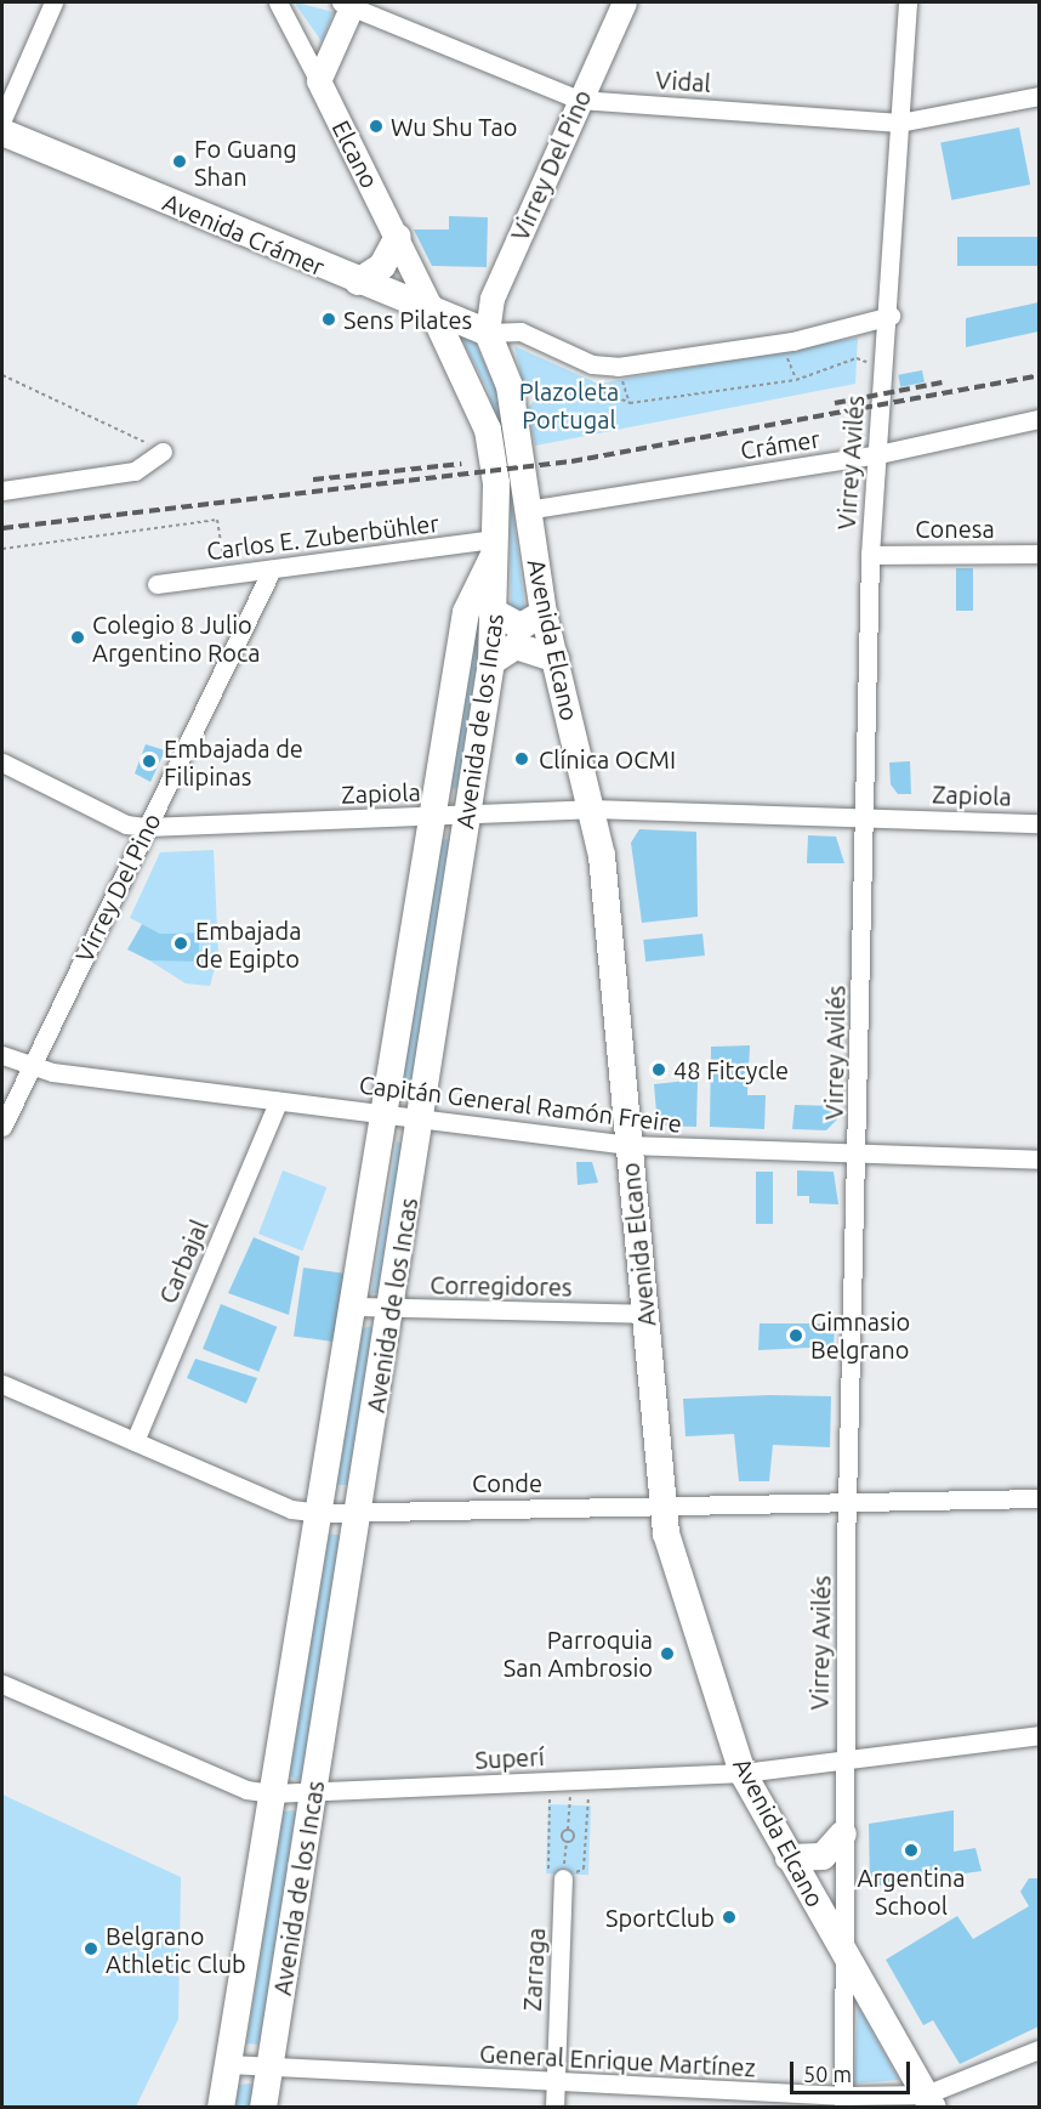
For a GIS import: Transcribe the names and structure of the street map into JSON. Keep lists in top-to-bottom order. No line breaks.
{"streets":{"main road":["Avenida Crámer","Avenida Elcano","Avenida de los Incas"],"street":["Vidal","Elcano","Virrey Del Pino","Crámer","Virrey Avilés","Conesa","Carlos E. Zuberbühler","Zapiola","Capitán General Ramón Freire","Carbajal","Corregidores","Conde","Superí","Zarraga","General Enrique Martínez"]},"crossings":[["Vidal","Virrey Del Pino"],["Vidal","Virrey Avilés"],["Elcano","Avenida Crámer"],["Virrey Del Pino","Avenida Crámer"],["Virrey Del Pino","Carlos E. Zuberbühler"],["Virrey Del Pino","Avenida Elcano"],["Virrey Del Pino","Zapiola"],["Virrey Del Pino","Capitán General Ramón Freire"],["Avenida Crámer","Avenida Elcano"],["Crámer","Virrey Avilés"],["Crámer","Avenida Elcano"],["Virrey Avilés","Conesa"],["Virrey Avilés","Avenida Elcano"],["Virrey Avilés","Zapiola"],["Virrey Avilés","Capitán General Ramón Freire"],["Virrey Avilés","Conde"],["Virrey Avilés","Superí"],["Virrey Avilés","General Enrique Martínez"],["Carlos E. Zuberbühler","Avenida de los Incas"],["Avenida Elcano","Zapiola"],["Avenida Elcano","Capitán General Ramón Freire"],["Avenida Elcano","Corregidores"],["Avenida Elcano","Conde"],["Avenida Elcano","Superí"],["Avenida Elcano","General Enrique Martínez"],["Avenida de los Incas","Zapiola"],["Avenida de los Incas","Capitán General Ramón Freire"],["Avenida de los Incas","Corregidores"],["Avenida de los Incas","Conde"],["Avenida de los Incas","Superí"],["Avenida de los Incas","General Enrique Martínez"],["Capitán General Ramón Freire","Carbajal"],["Carbajal","Conde"],["Zarraga","General Enrique Martínez"]],"parks":["Plazoleta Portugal"],"places":["Wu Shu Tao","Fo Guang Shan","Sens Pilates","Colegio 8 Julio Argentino Roca","Clínica OCMI","Embajada de Filipinas","Embajada de Egipto","48 Fitcycle","Gimnasio Belgrano","Parroquia San Ambrosio","Argentina School","SportClub","Belgrano Athletic Club"],"scale_bar":"50 m"}
